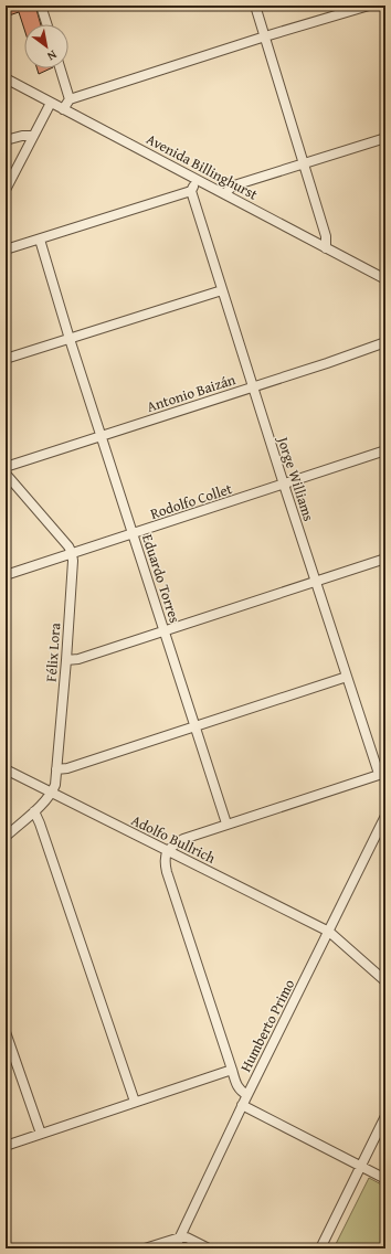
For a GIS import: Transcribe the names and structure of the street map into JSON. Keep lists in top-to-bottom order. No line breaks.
{"streets":{"street":["Avenida Billinghurst","Antonio Baizán","Jorge Williams","Rodolfo Collet","Eduardo Torres","Félix Lora","Adolfo Bullrich","Humberto Primo"]},"crossings":[["Antonio Baizán","Jorge Williams"],["Antonio Baizán","Eduardo Torres"],["Jorge Williams","Rodolfo Collet"],["Rodolfo Collet","Eduardo Torres"],["Rodolfo Collet","Félix Lora"],["Félix Lora","Adolfo Bullrich"],["Adolfo Bullrich","Humberto Primo"]],"north":"bottom right"}
